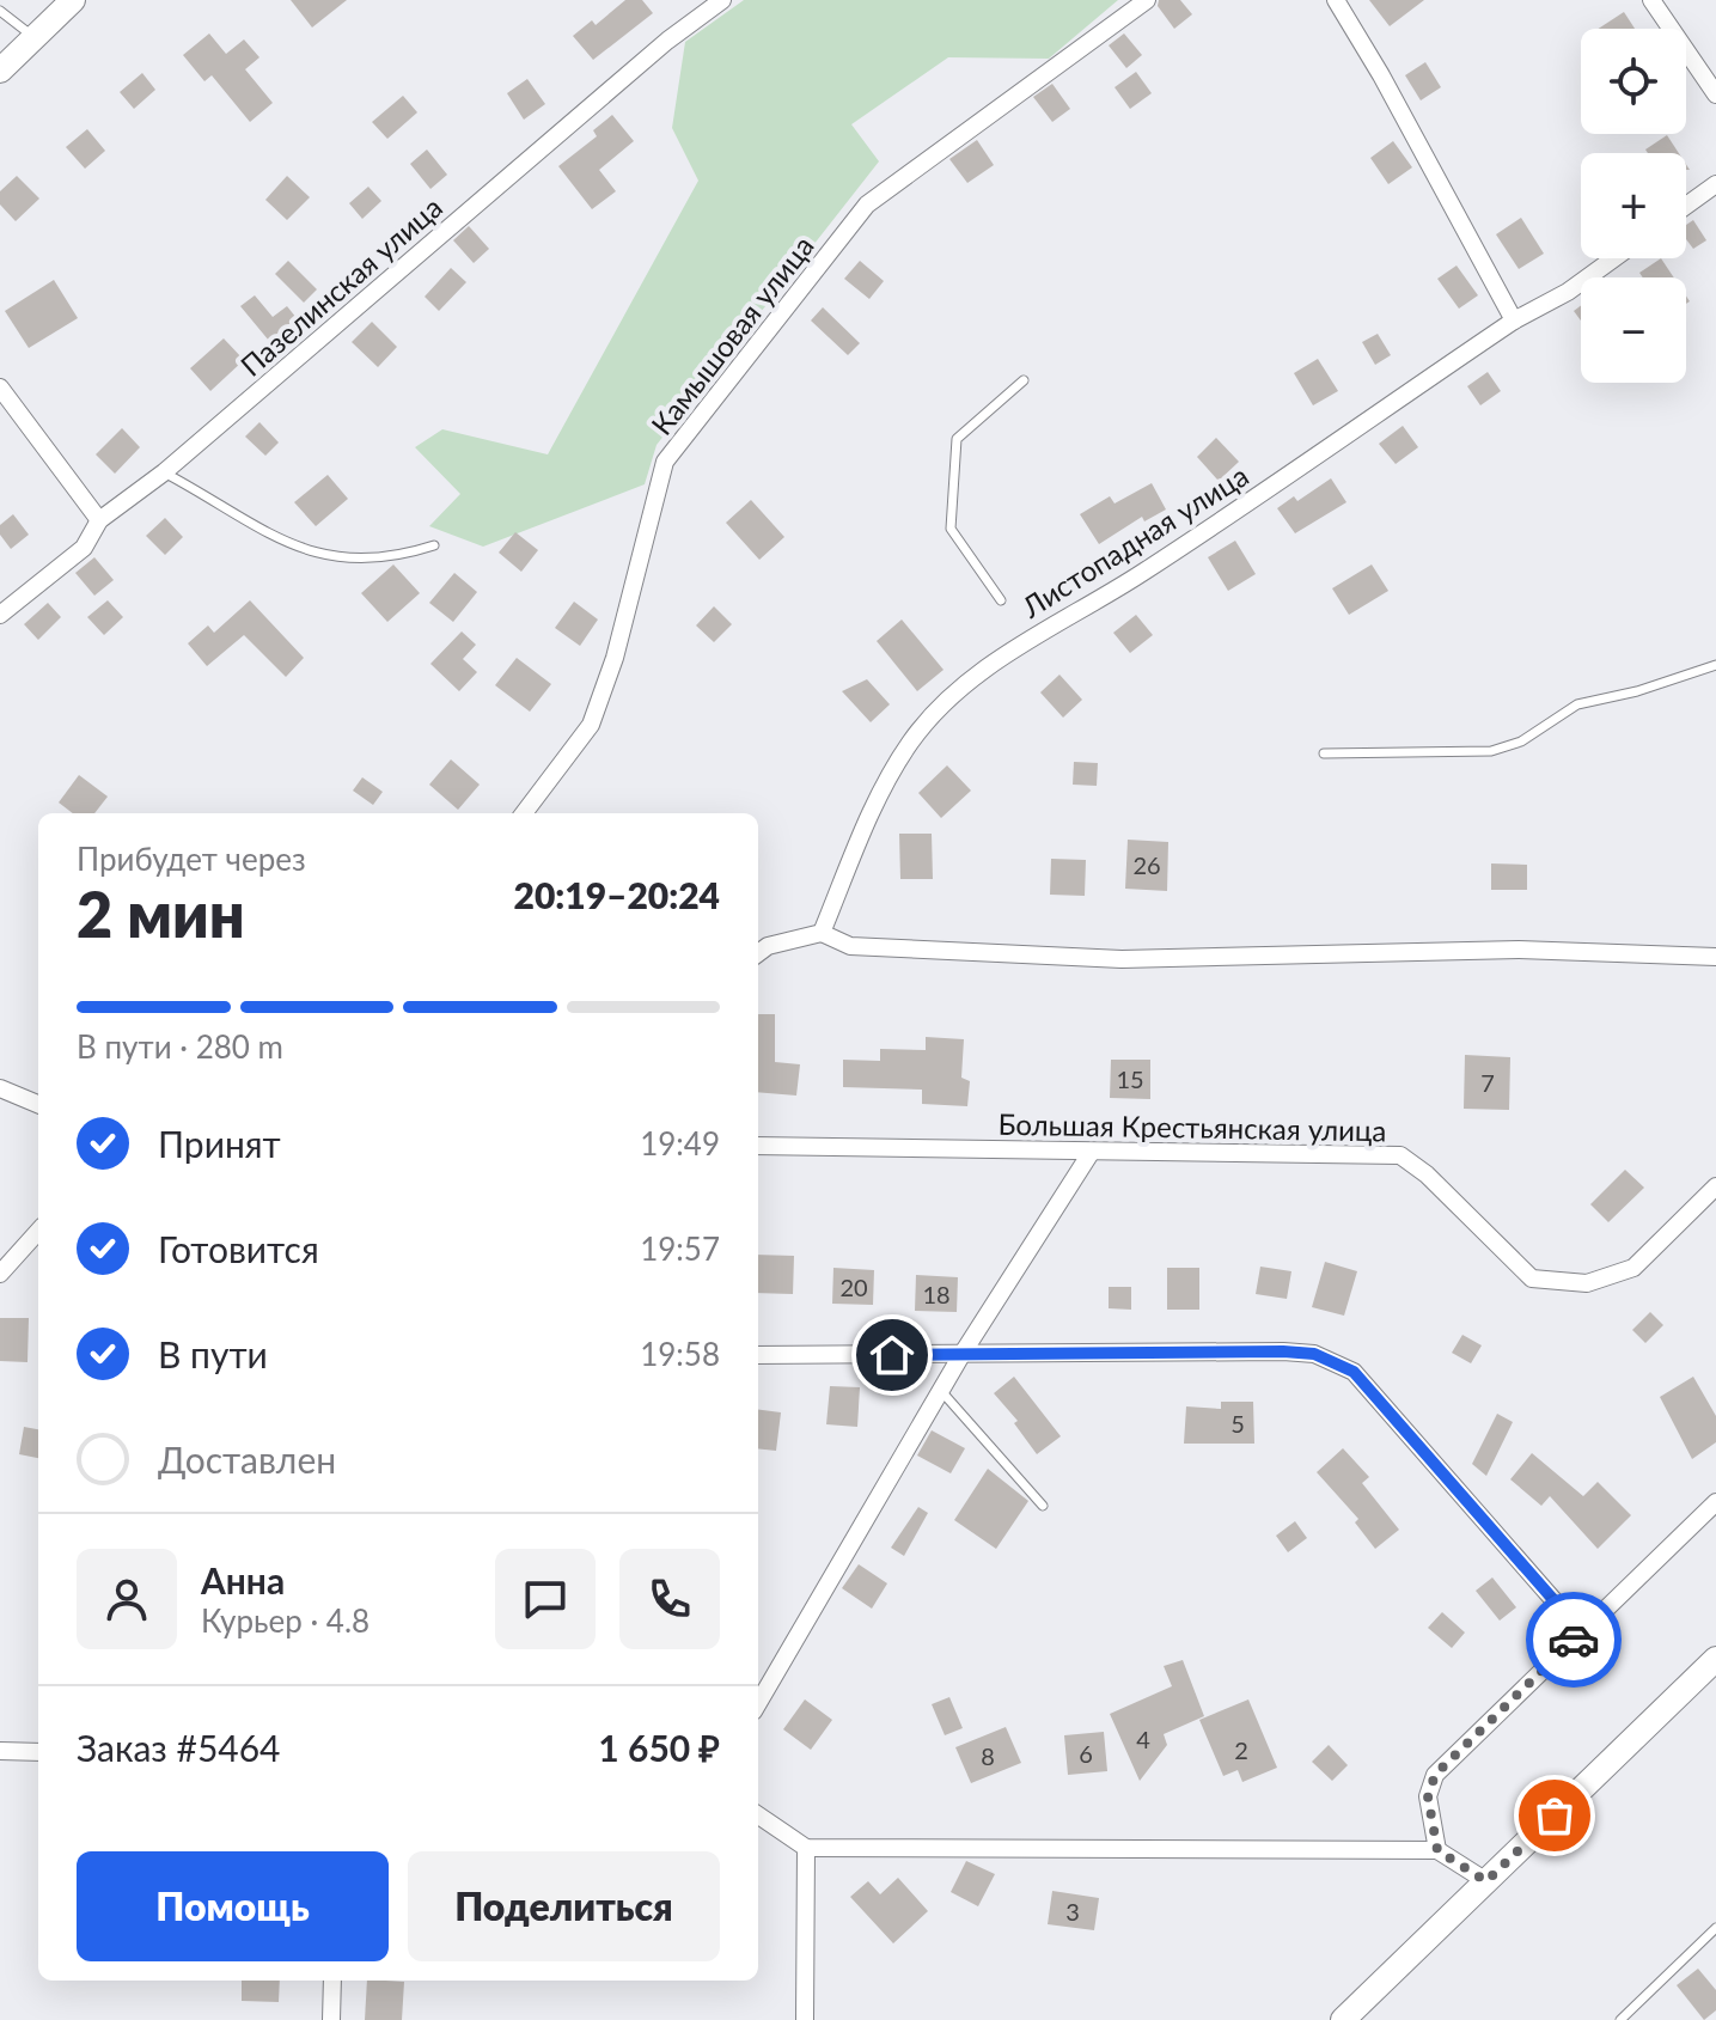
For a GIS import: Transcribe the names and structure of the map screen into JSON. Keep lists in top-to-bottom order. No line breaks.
{"streets":{"street":["Пазелинская улица","Камышовая улица","Листопадная улица","Большая Крестьянская улица"]},"house_numbers":["26","15","7","20","18","5","4","2","6","8","3"],"page":{"map_buttons":["+","−"],"heading":["2 мин","Прибудет через","20:19–20:24"],"panel":["Анна","Курьер · 4.8","Заказ #5464","1 650 ₽"],"bar":"В пути · 280 m","list":[["Принят","19:49"],["Готовится","19:57"],["В пути","19:58"],"Доставлен"],"buttons":["Помощь","Поделиться"]}}
